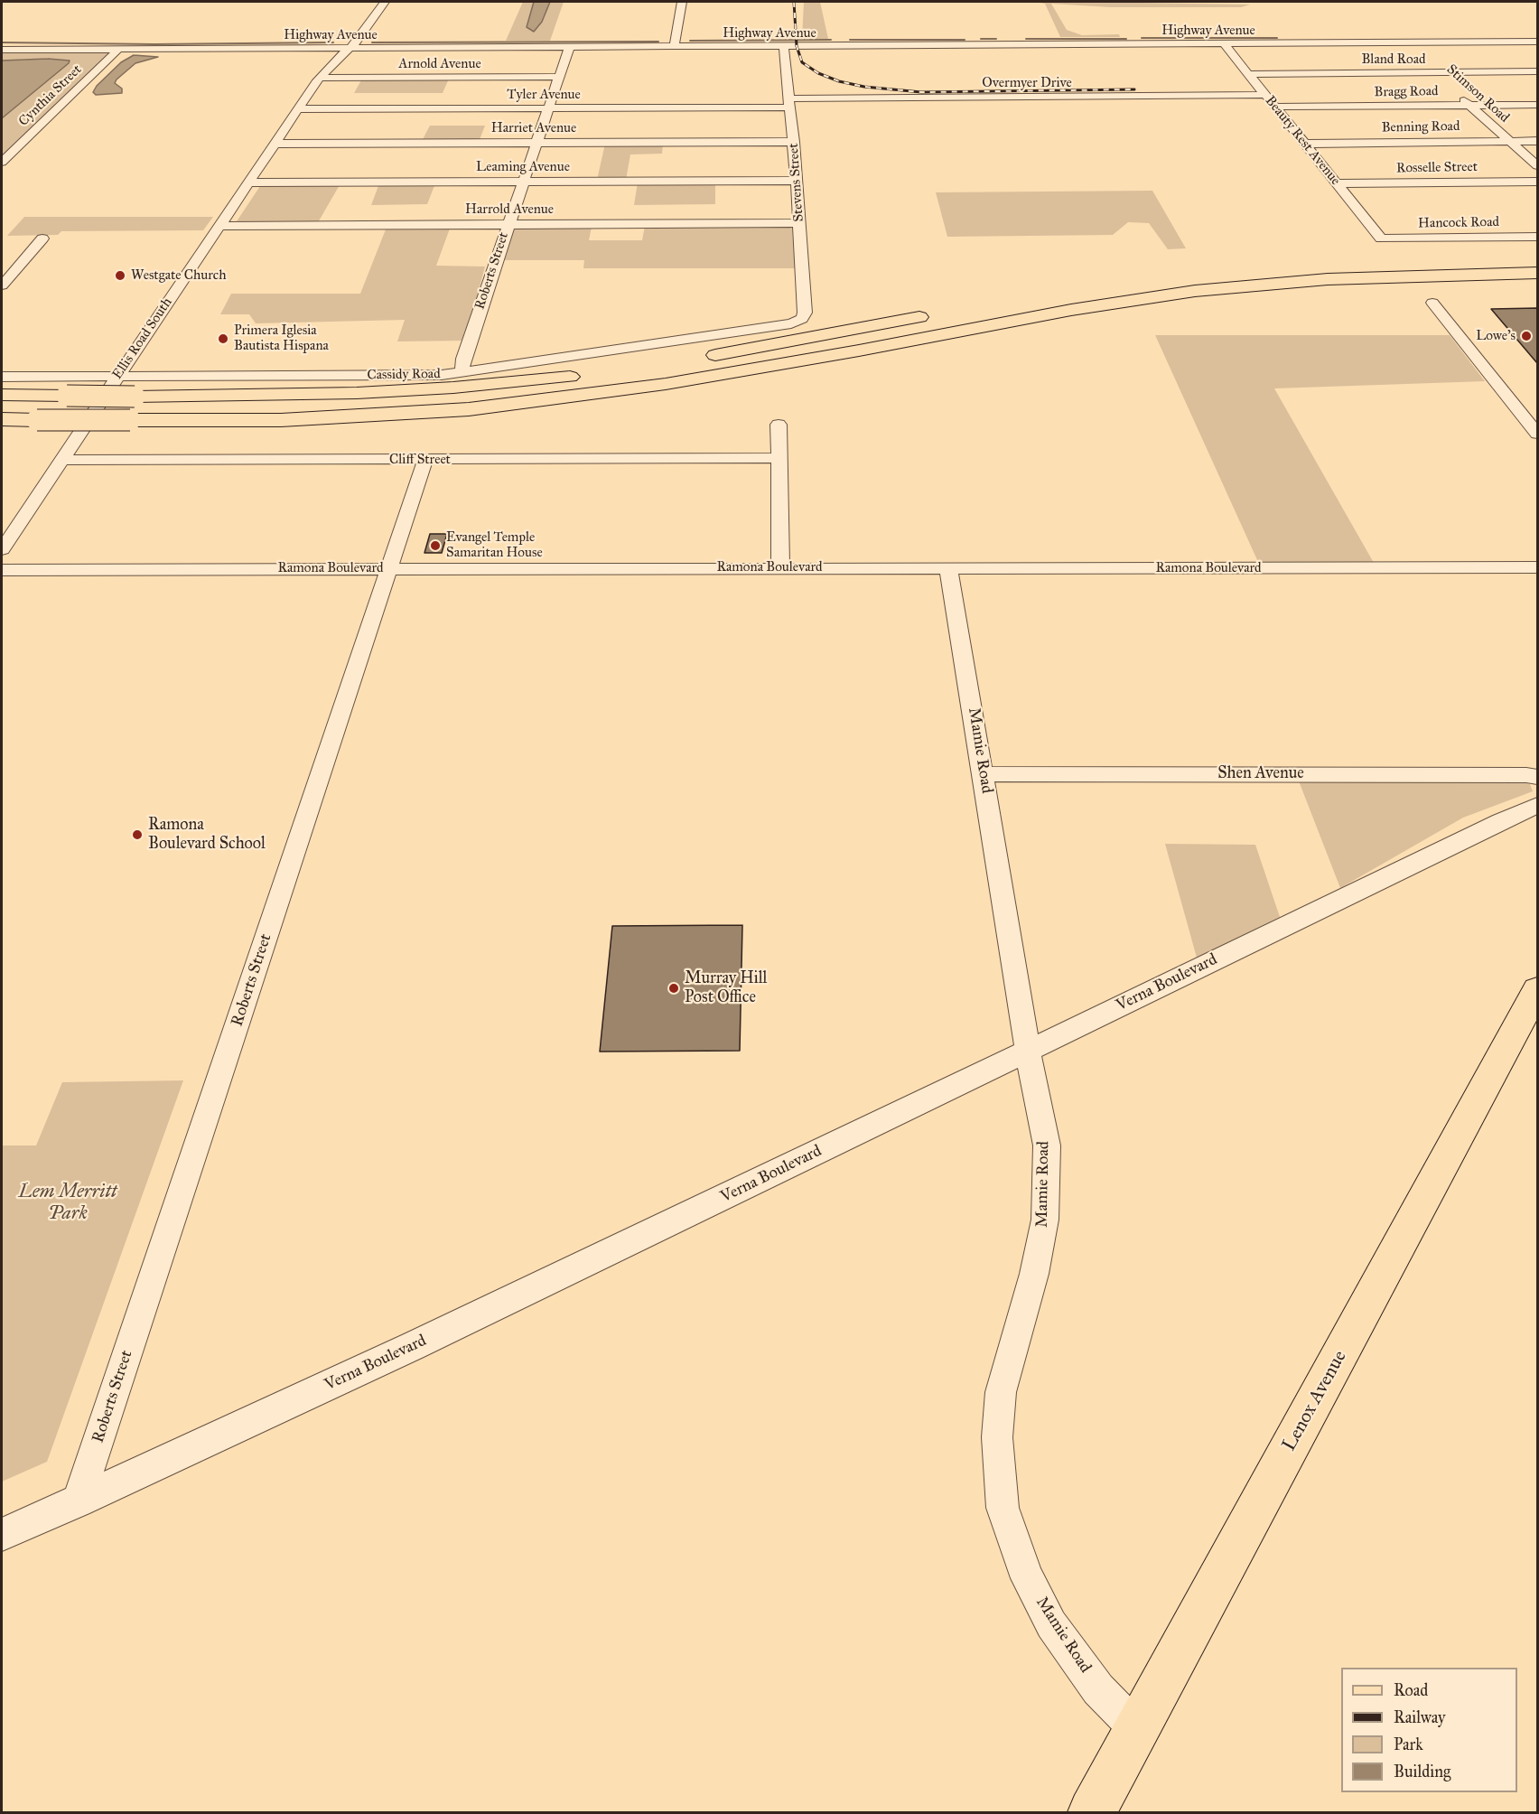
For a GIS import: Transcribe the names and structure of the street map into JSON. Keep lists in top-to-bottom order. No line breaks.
{"streets":{"main road":["Lenox Avenue"],"street":["Highway Avenue","Bland Road","Arnold Avenue","Overmyer Drive","Bragg Road","Stimson Road","Tyler Avenue","Cynthia Street","Benning Road","Harriet Avenue","Beauty Rest Avenue","Leaming Avenue","Rosselle Street","Stevens Street","Harrold Avenue","Hancock Road","Roberts Street","Ellis Road South","Cassidy Road","Cliff Street","Ramona Boulevard","Mamie Road","Shen Avenue","Verna Boulevard"]},"crossings":[["Highway Avenue","Stimson Road"],["Highway Avenue","Cynthia Street"],["Highway Avenue","Beauty Rest Avenue"],["Highway Avenue","Stevens Street"],["Highway Avenue","Roberts Street"],["Highway Avenue","Ellis Road South"],["Bland Road","Stimson Road"],["Bland Road","Beauty Rest Avenue"],["Arnold Avenue","Roberts Street"],["Arnold Avenue","Ellis Road South"],["Overmyer Drive","Tyler Avenue"],["Overmyer Drive","Beauty Rest Avenue"],["Overmyer Drive","Stevens Street"],["Bragg Road","Stimson Road"],["Bragg Road","Beauty Rest Avenue"],["Stimson Road","Benning Road"],["Tyler Avenue","Stevens Street"],["Tyler Avenue","Roberts Street"],["Tyler Avenue","Ellis Road South"],["Benning Road","Beauty Rest Avenue"],["Harriet Avenue","Stevens Street"],["Harriet Avenue","Roberts Street"],["Harriet Avenue","Ellis Road South"],["Beauty Rest Avenue","Rosselle Street"],["Beauty Rest Avenue","Hancock Road"],["Leaming Avenue","Stevens Street"],["Leaming Avenue","Roberts Street"],["Leaming Avenue","Ellis Road South"],["Stevens Street","Harrold Avenue"],["Stevens Street","Cassidy Road"],["Harrold Avenue","Roberts Street"],["Harrold Avenue","Ellis Road South"],["Roberts Street","Cassidy Road"],["Roberts Street","Cliff Street"],["Roberts Street","Ramona Boulevard"],["Roberts Street","Verna Boulevard"],["Ellis Road South","Cassidy Road"],["Ellis Road South","Cliff Street"],["Ramona Boulevard","Mamie Road"],["Mamie Road","Shen Avenue"],["Mamie Road","Verna Boulevard"],["Mamie Road","Lenox Avenue"]],"parks":["Lem Merritt Park"],"places":["Westgate Church","Lowe's","Primera Iglesia Bautista Hispana","Evangel Temple Samaritan House","Ramona Boulevard School","Murray Hill Post Office"],"legend":["Road","Railway","Park","Building"]}
